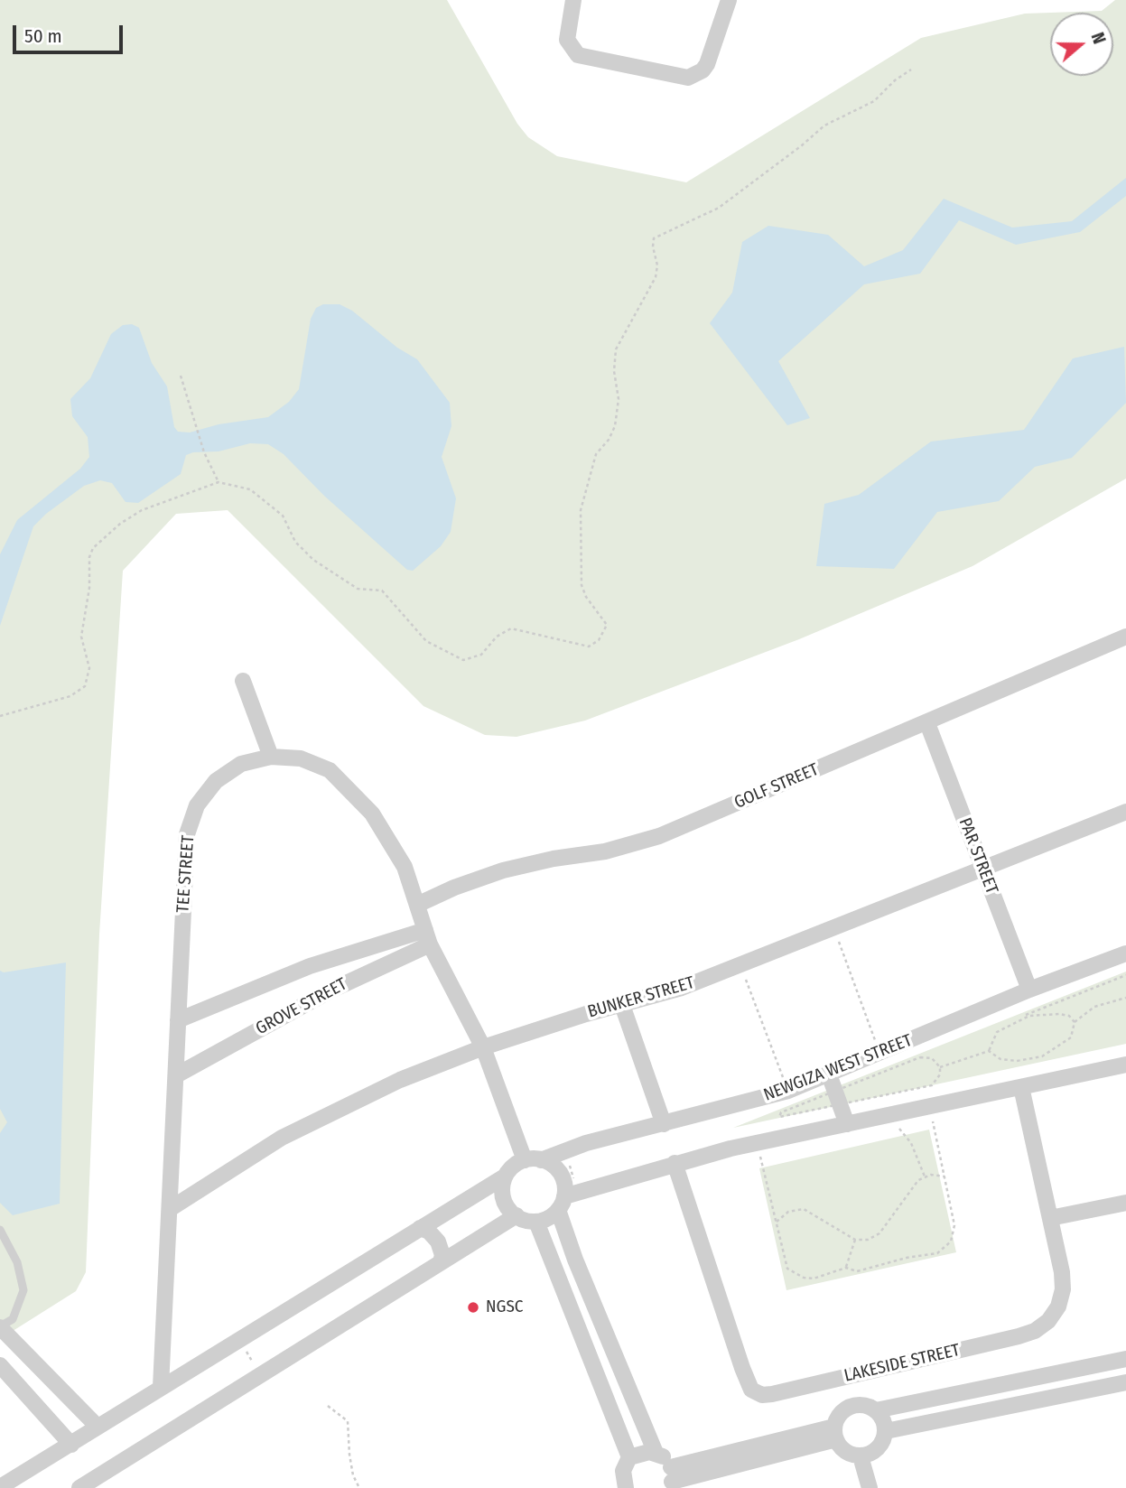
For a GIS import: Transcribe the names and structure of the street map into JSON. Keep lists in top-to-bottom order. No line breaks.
{"streets":{"street":["GOLF STREET","PAR STREET","TEE STREET","BUNKER STREET","GROVE STREET","NEWGIZA WEST STREET","LAKESIDE STREET"]},"crossings":[["GOLF STREET","PAR STREET"],["GOLF STREET","TEE STREET"],["PAR STREET","BUNKER STREET"],["PAR STREET","NEWGIZA WEST STREET"],["TEE STREET","BUNKER STREET"],["TEE STREET","GROVE STREET"],["TEE STREET","NEWGIZA WEST STREET"]],"places":["NGSC"],"scale_bar":"50 m","north":"right"}
